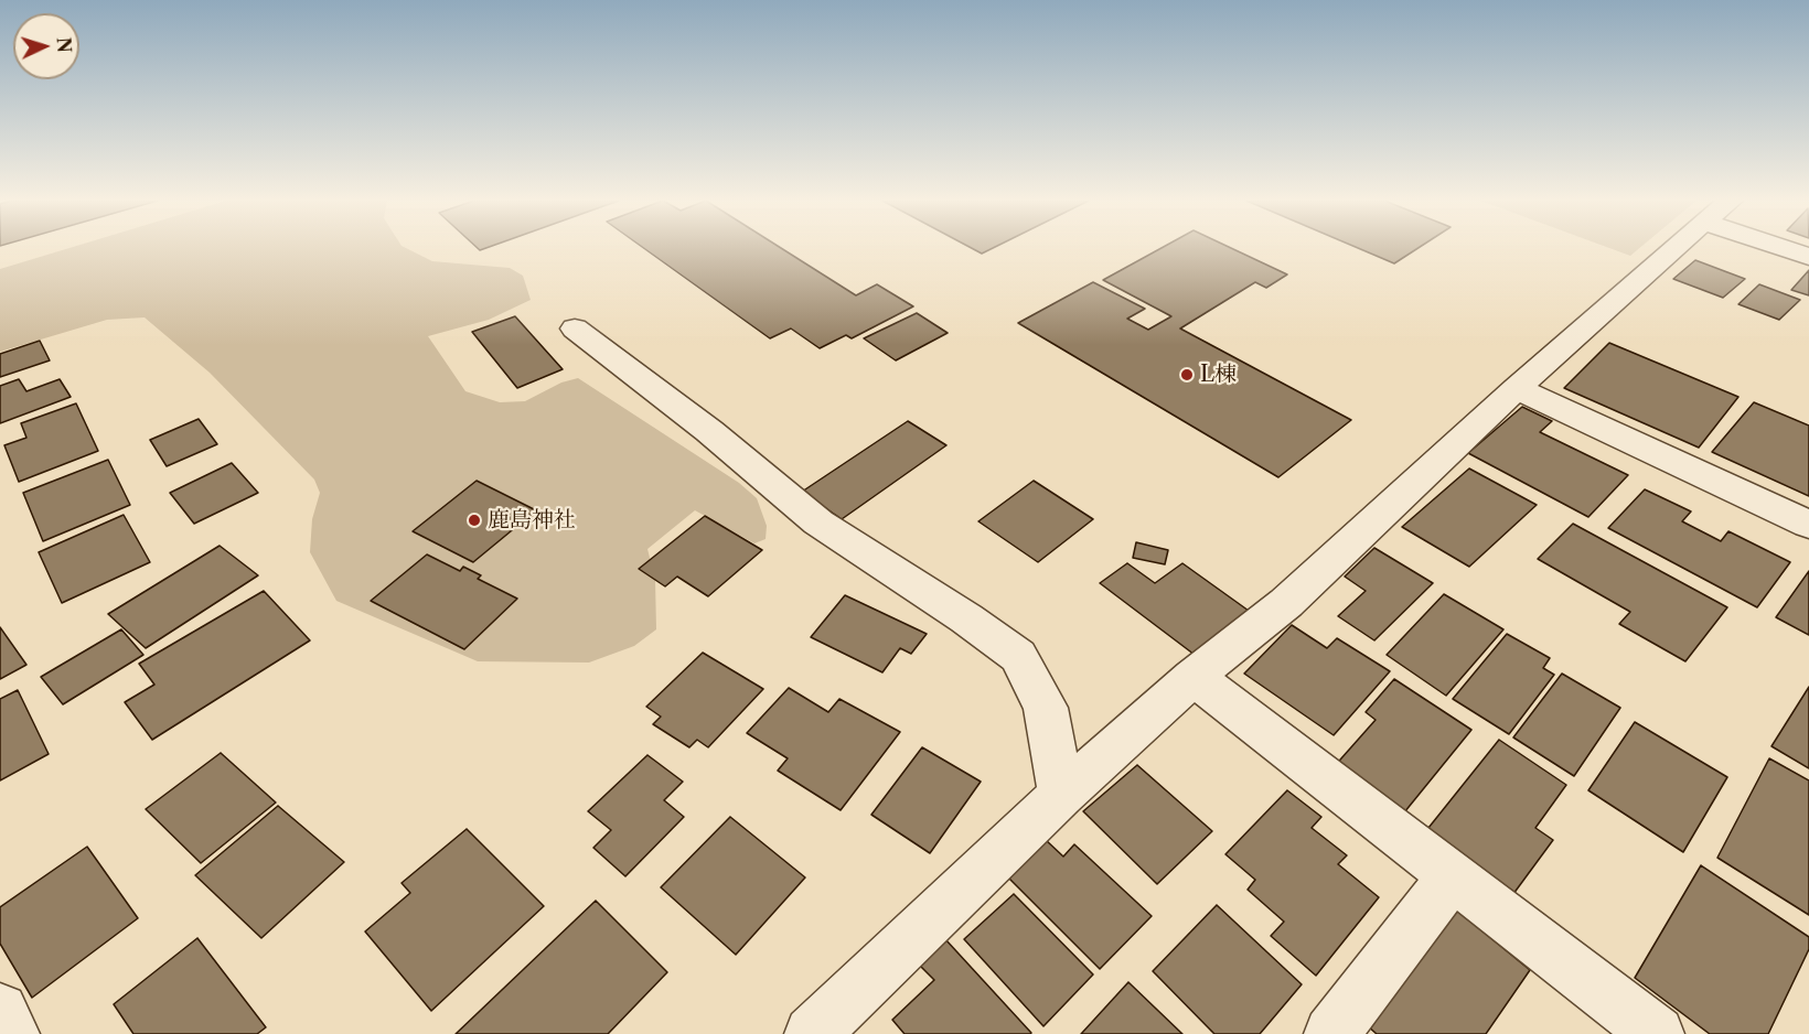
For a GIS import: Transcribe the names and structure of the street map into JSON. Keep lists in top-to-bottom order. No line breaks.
{"places":["L棟","鹿島神社"],"north":"right"}
